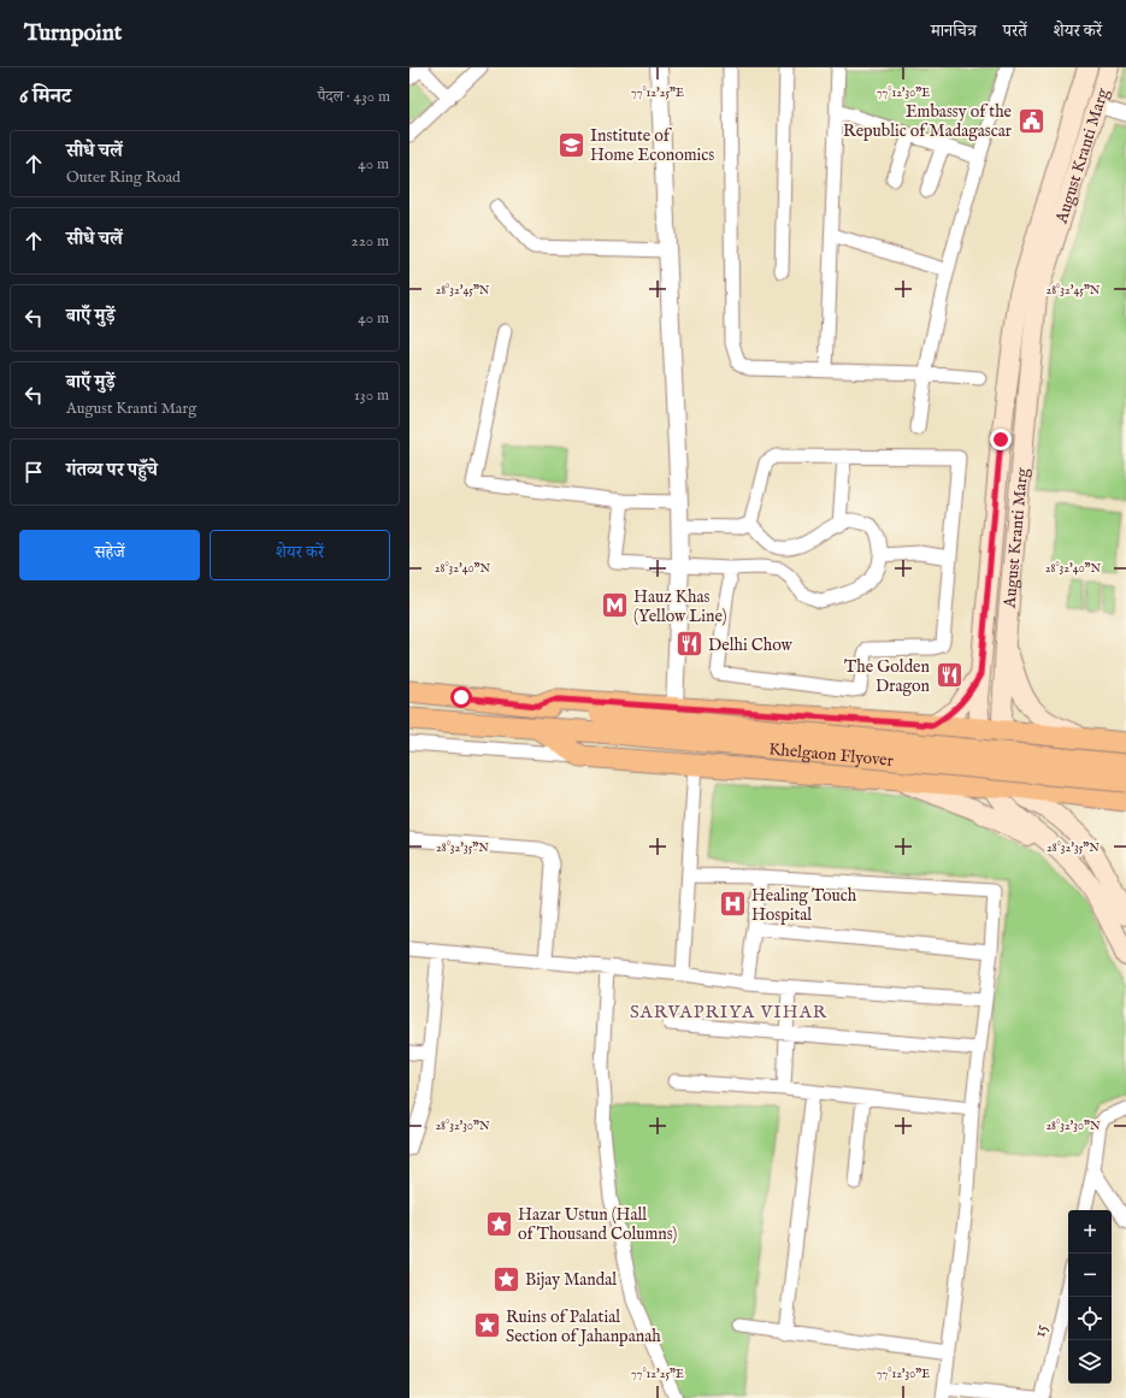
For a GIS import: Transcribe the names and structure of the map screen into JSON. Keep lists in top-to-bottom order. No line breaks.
{"streets":{"main road":["August Kranti Marg","Khelgaon Flyover"],"street":["15"]},"districts":["SARVAPRIYA VIHAR"],"places":{"public building":["Embassy of the Republic of Madagascar"],"school or university":["Institute of Home Economics"],"metro station":["Hauz Khas (Yellow Line)"],"restaurant":["Delhi Chow","The Golden Dragon"],"hospital":["Healing Touch Hospital"],"place":["Hazar Ustun (Hall of Thousand Columns)","Bijay Mandal","Ruins of Palatial Section of Jahanpanah"]},"page":{"header":"Turnpoint","nav":["मानचित्र","परतें","शेयर करें"],"heading":["6 मिनट","पैदल · 430 m"],"list":[["सीधे चलें","Outer Ring Road","40 m"],["सीधे चलें","220 m"],["बाएँ मुड़ें","40 m"],["बाएँ मुड़ें","August Kranti Marg","130 m"],"गंतव्य पर पहुँचे"],"buttons":["सहेजें","शेयर करें"],"map_buttons":["+","−"]},"coordinates":["77°12'25\"E","77°12'30\"E","28°32'45\"N","28°32'40\"N","28°32'35\"N","28°32'30\"N"]}
